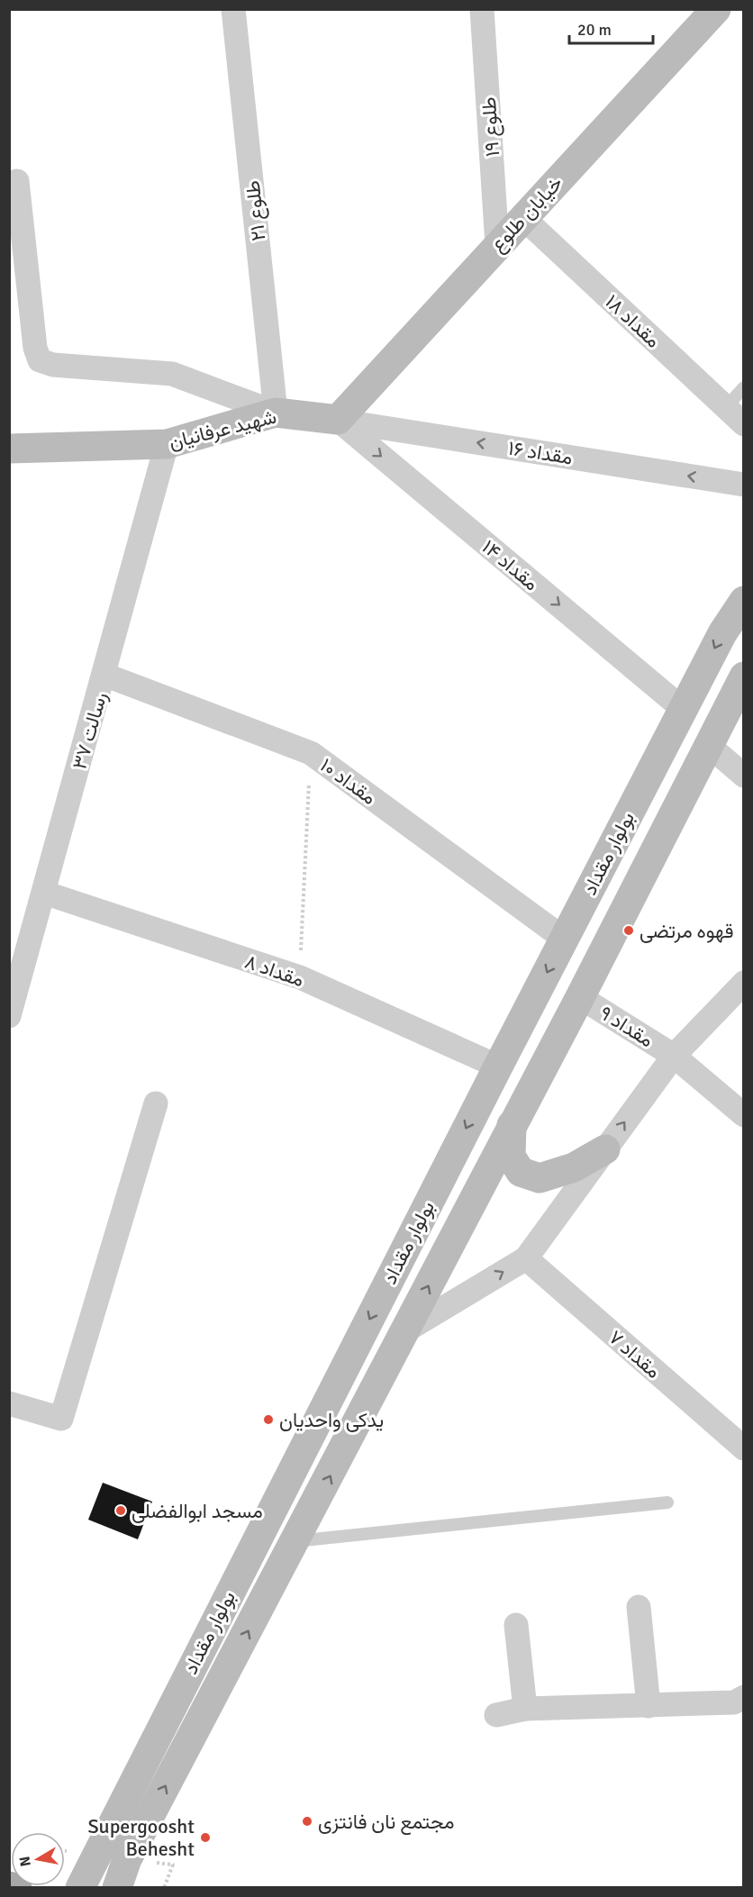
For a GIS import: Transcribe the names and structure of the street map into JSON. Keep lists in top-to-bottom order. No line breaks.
{"streets":{"main road":["خیابان طلوع","شهید عرفانیان","بولوار مقداد"],"street":["طلوع ۱۹","طلوع ۲۱","مقداد ۱۸","مقداد ۱۶","مقداد ۱۴","رسالت ۳۷","مقداد ۱۰","مقداد ۸","مقداد ۹","مقداد ۷"]},"crossings":[["طلوع ۱۹","خیابان طلوع"],["طلوع ۲۱","شهید عرفانیان"],["خیابان طلوع","مقداد ۱۸"],["خیابان طلوع","شهید عرفانیان"],["خیابان طلوع","مقداد ۱۶"],["خیابان طلوع","مقداد ۱۴"],["شهید عرفانیان","مقداد ۱۶"],["شهید عرفانیان","مقداد ۱۴"],["شهید عرفانیان","رسالت ۳۷"],["مقداد ۱۶","مقداد ۱۴"],["مقداد ۱۴","بولوار مقداد"],["رسالت ۳۷","مقداد ۱۰"],["رسالت ۳۷","مقداد ۸"],["مقداد ۱۰","بولوار مقداد"],["بولوار مقداد","مقداد ۸"],["بولوار مقداد","مقداد ۹"]],"one_way":["مقداد ۱۶","مقداد ۱۴"],"places":["قهوه مرتضی","یدکی واحدیان","مسجد ابوالفضلی","مجتمع نان فانتزی","Supergoosht Behesht"],"scale_bar":"20 m","north":"left"}
